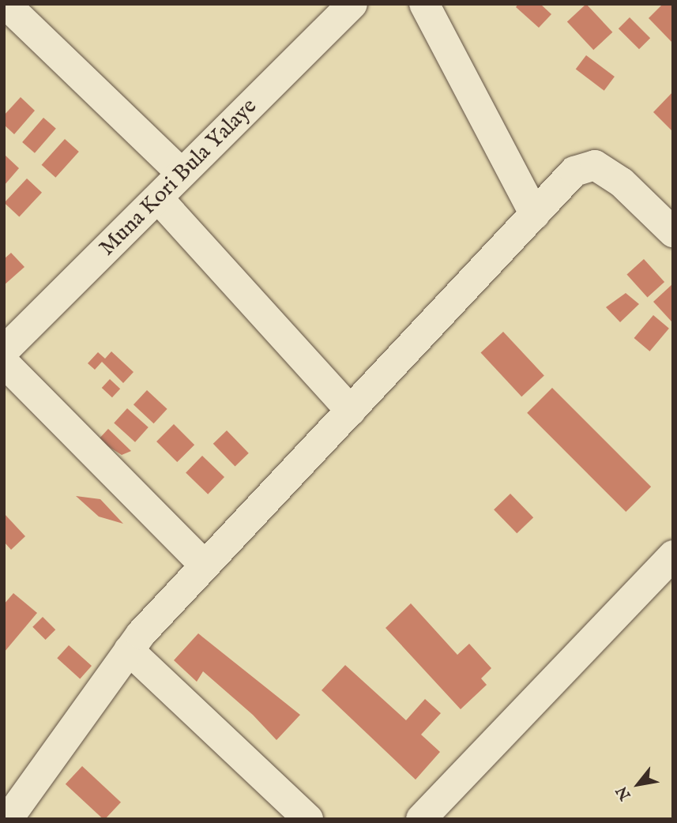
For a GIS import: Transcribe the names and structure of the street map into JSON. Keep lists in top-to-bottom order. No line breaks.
{"streets":{"street":["Muna Kori Bula Yalaye"]},"north":"bottom left"}
